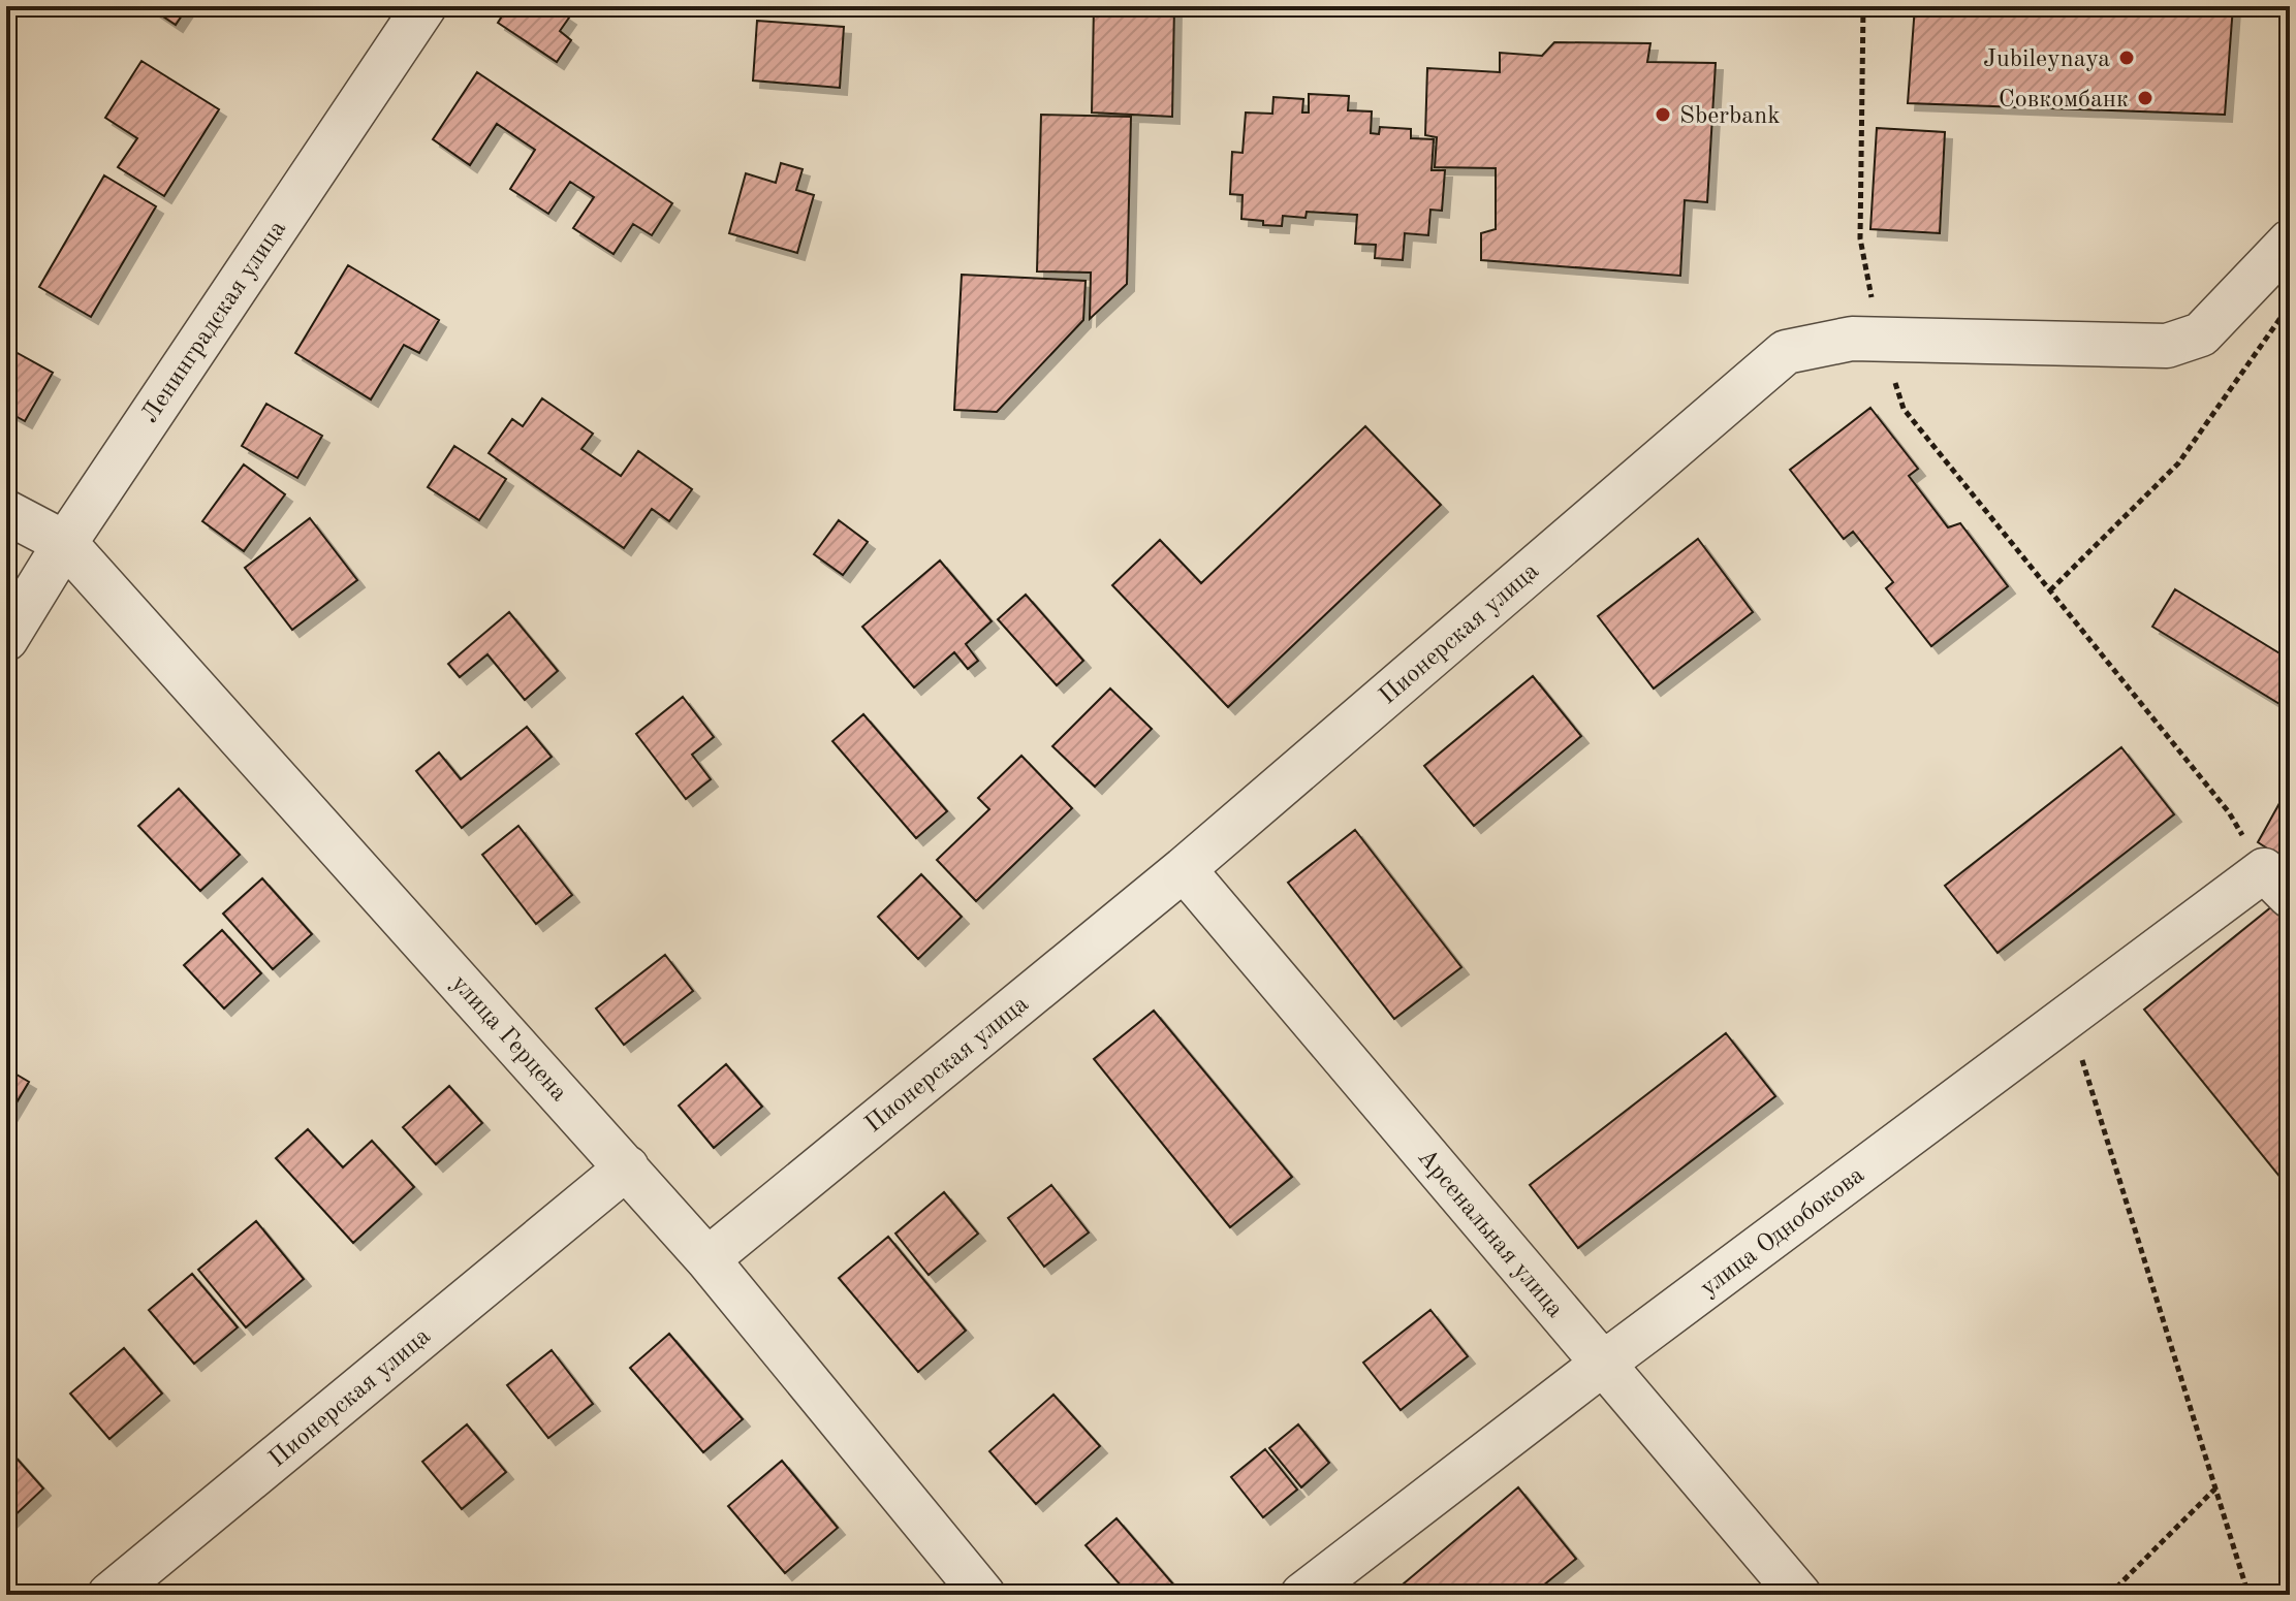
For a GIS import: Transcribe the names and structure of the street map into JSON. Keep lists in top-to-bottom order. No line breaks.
{"streets":{"street":["Ленинградская улица","Пионерская улица","улица Герцена","улица Однобокова","Арсенальная улица"]},"crossings":[["Ленинградская улица","улица Герцена"],["Пионерская улица","улица Герцена"],["Пионерская улица","Арсенальная улица"],["улица Однобокова","Арсенальная улица"]],"places":["Jubileynaya","Совкомбанк","Sberbank"]}
